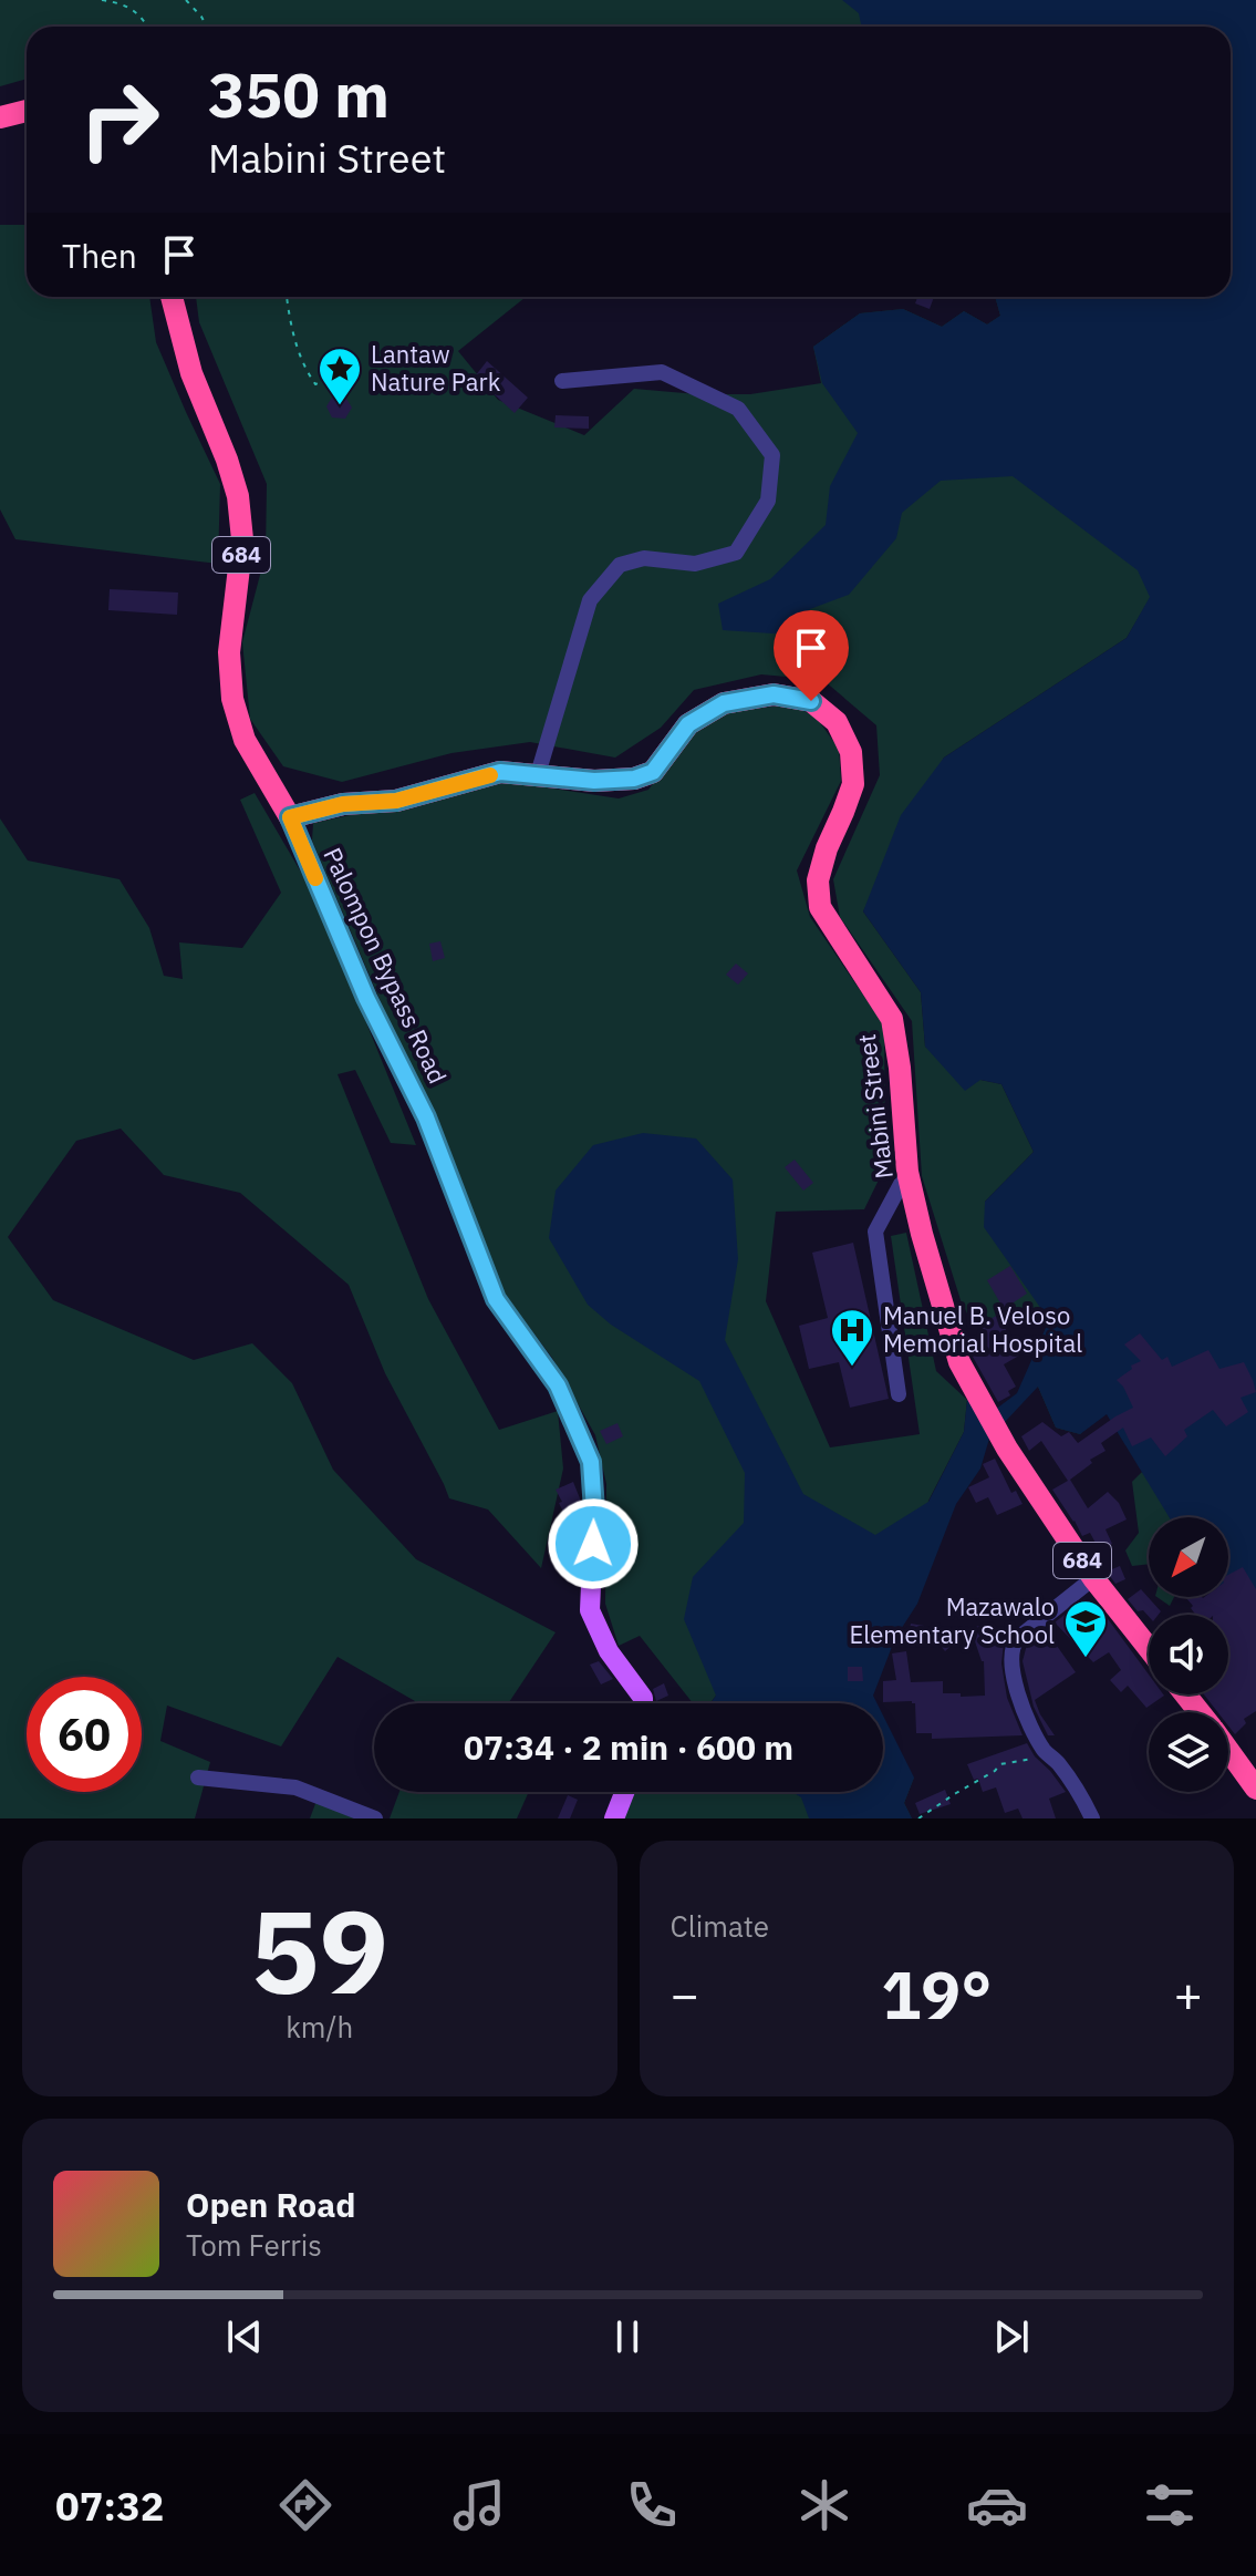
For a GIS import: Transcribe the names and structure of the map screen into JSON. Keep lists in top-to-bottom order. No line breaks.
{"streets":{"highway":["684","Mabini Street"],"main road":["Palompon Bypass Road"]},"crossings":[["684","Palompon Bypass Road"],["684","Mabini Street"],["Palompon Bypass Road","Mabini Street"]],"places":{"place":["Lantaw Nature Park"],"hospital":["Manuel B. Veloso Memorial Hospital"],"school or university":["Mazawalo Elementary School"]},"north":"bottom left","page":{"turn":["350 m","Mabini Street"],"then":"Then","limit":"60","trip":"07:34 · 2 min · 600 m","tile":[["59","km/h"],"Climate"],"heat":["−","19°","+"],"song":["Open Road","Tom Ferris"],"tabs":"07:32"}}
